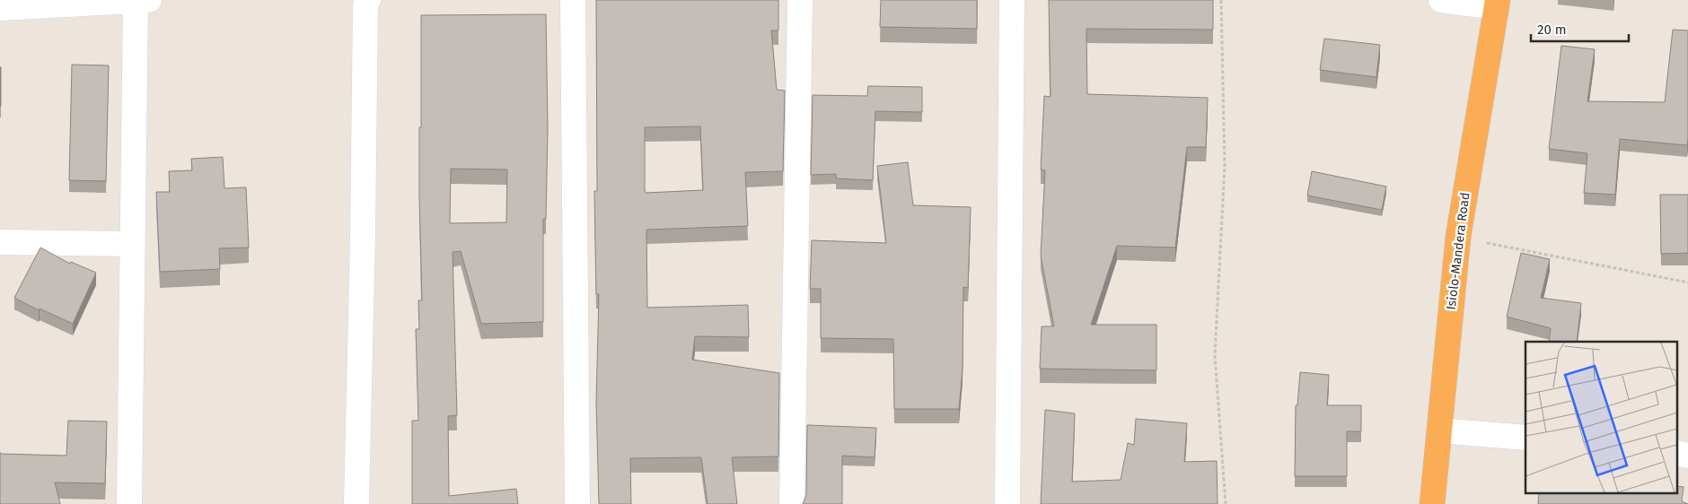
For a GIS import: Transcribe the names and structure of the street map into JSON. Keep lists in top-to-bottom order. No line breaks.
{"streets":{"highway":["Isiolo-Mandera Road"]},"scale_bar":"20 m"}
